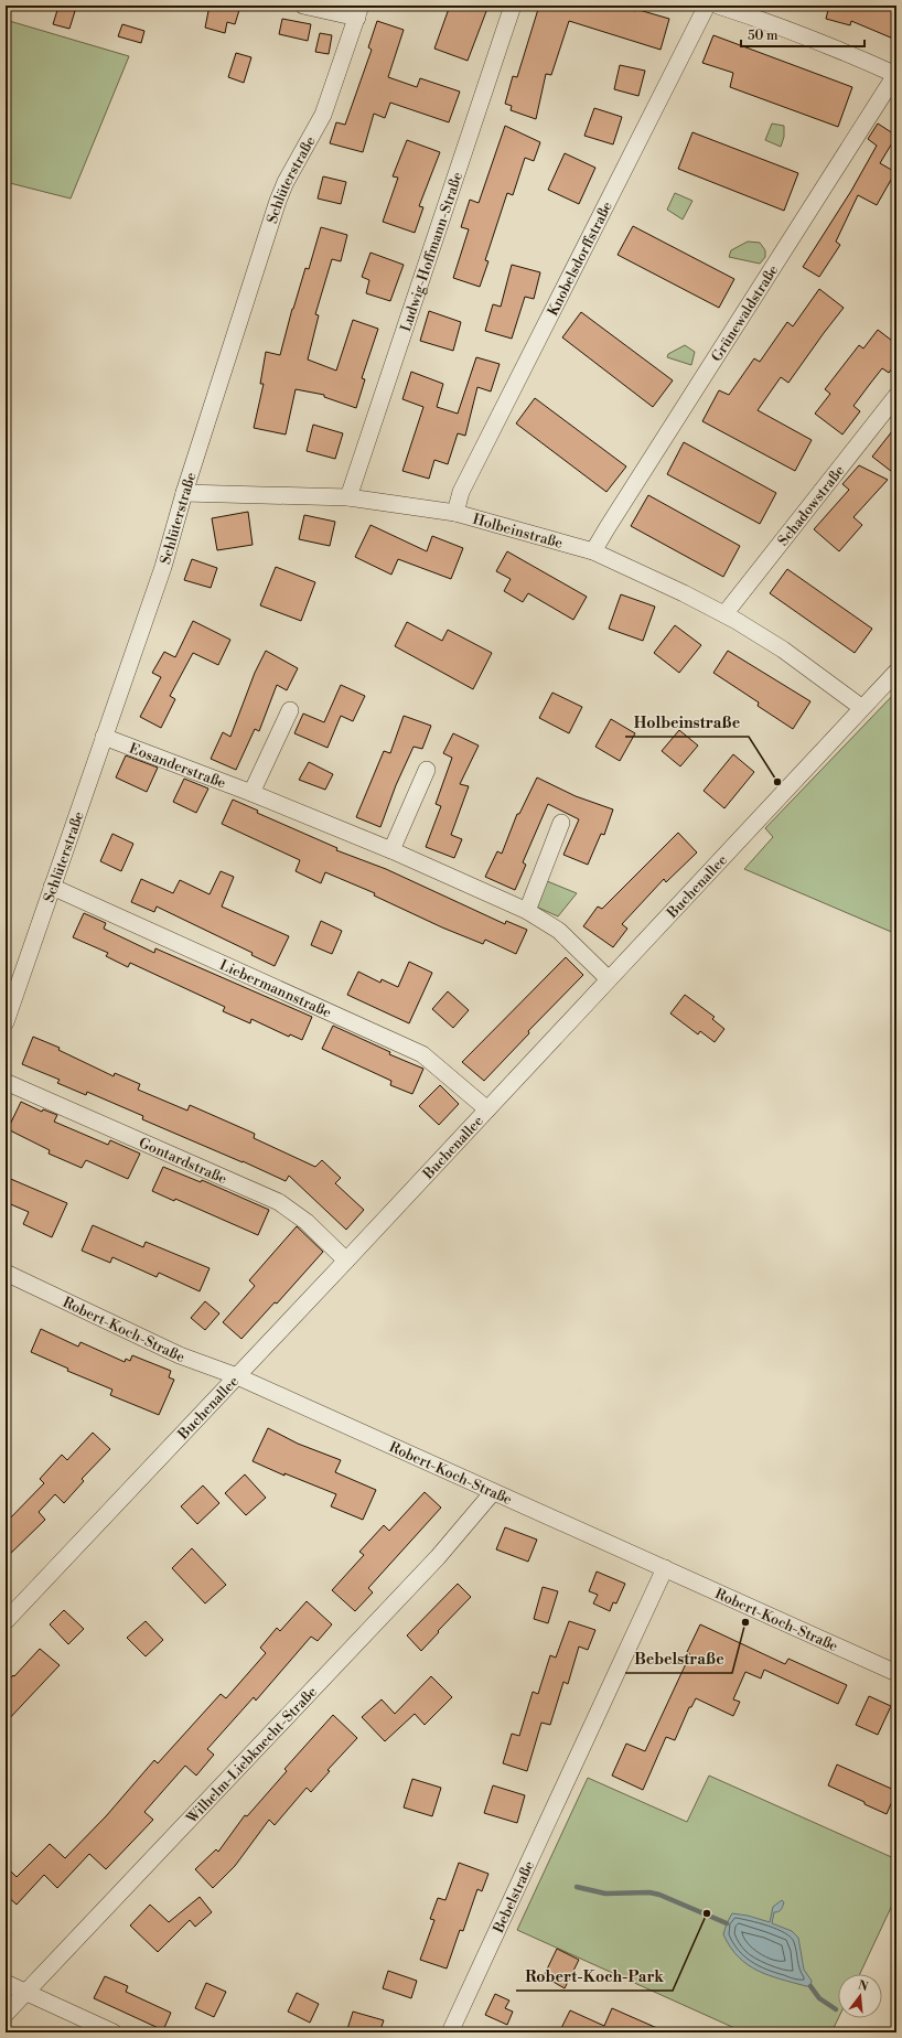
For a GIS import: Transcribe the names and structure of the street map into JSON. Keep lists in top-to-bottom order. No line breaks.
{"streets":{"street":["Schlüterstraße","Ludwig-Hoffmann-Straße","Knobelsdorffstraße","Grünewaldstraße","Schadowstraße","Holbeinstraße","Eosanderstraße","Buchenallee","Liebermannstraße","Gontardstraße","Robert-Koch-Straße","Wilhelm-Liebknecht-Straße","Bebelstraße"]},"crossings":[["Schlüterstraße","Holbeinstraße"],["Schlüterstraße","Eosanderstraße"],["Schlüterstraße","Liebermannstraße"],["Ludwig-Hoffmann-Straße","Holbeinstraße"],["Knobelsdorffstraße","Holbeinstraße"],["Grünewaldstraße","Holbeinstraße"],["Schadowstraße","Holbeinstraße"],["Holbeinstraße","Buchenallee"],["Eosanderstraße","Buchenallee"],["Buchenallee","Liebermannstraße"],["Buchenallee","Gontardstraße"],["Buchenallee","Robert-Koch-Straße"],["Robert-Koch-Straße","Wilhelm-Liebknecht-Straße"],["Robert-Koch-Straße","Bebelstraße"]],"places":["Holbeinstraße","Bebelstraße","Robert-Koch-Park"],"scale_bar":"50 m","north":"top"}
